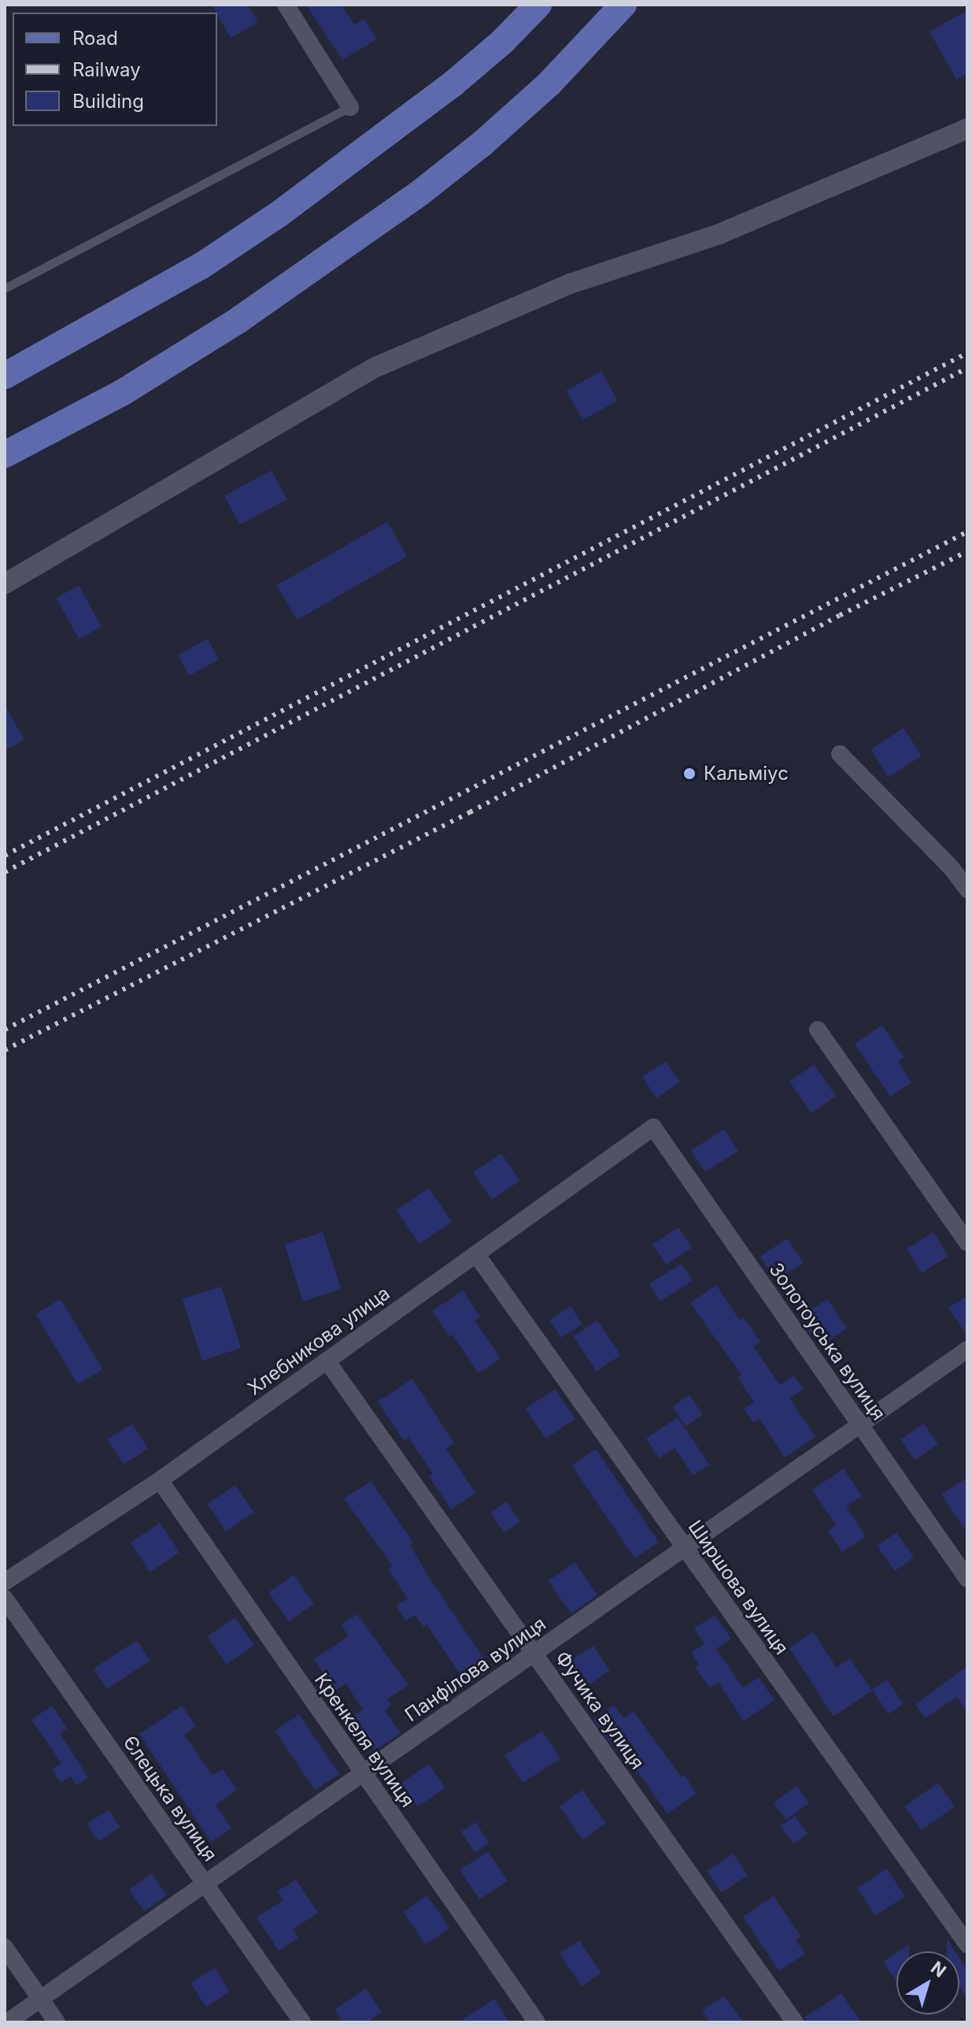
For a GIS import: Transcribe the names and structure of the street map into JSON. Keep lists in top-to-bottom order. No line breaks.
{"streets":{"street":["Хлебникова улица","Золотоуська вулиця","Ширшова вулиця","Панфілова вулиця","Фучика вулиця","Кренкеля вулиця","Єлецька вулиця"]},"crossings":[["Хлебникова улица","Золотоуська вулиця"],["Хлебникова улица","Ширшова вулиця"],["Хлебникова улица","Фучика вулиця"],["Хлебникова улица","Кренкеля вулиця"],["Золотоуська вулиця","Панфілова вулиця"],["Ширшова вулиця","Панфілова вулиця"],["Панфілова вулиця","Фучика вулиця"],["Панфілова вулиця","Кренкеля вулиця"],["Панфілова вулиця","Єлецька вулиця"]],"places":["Кальміус"],"legend":["Road","Railway","Building"],"north":"top right"}
